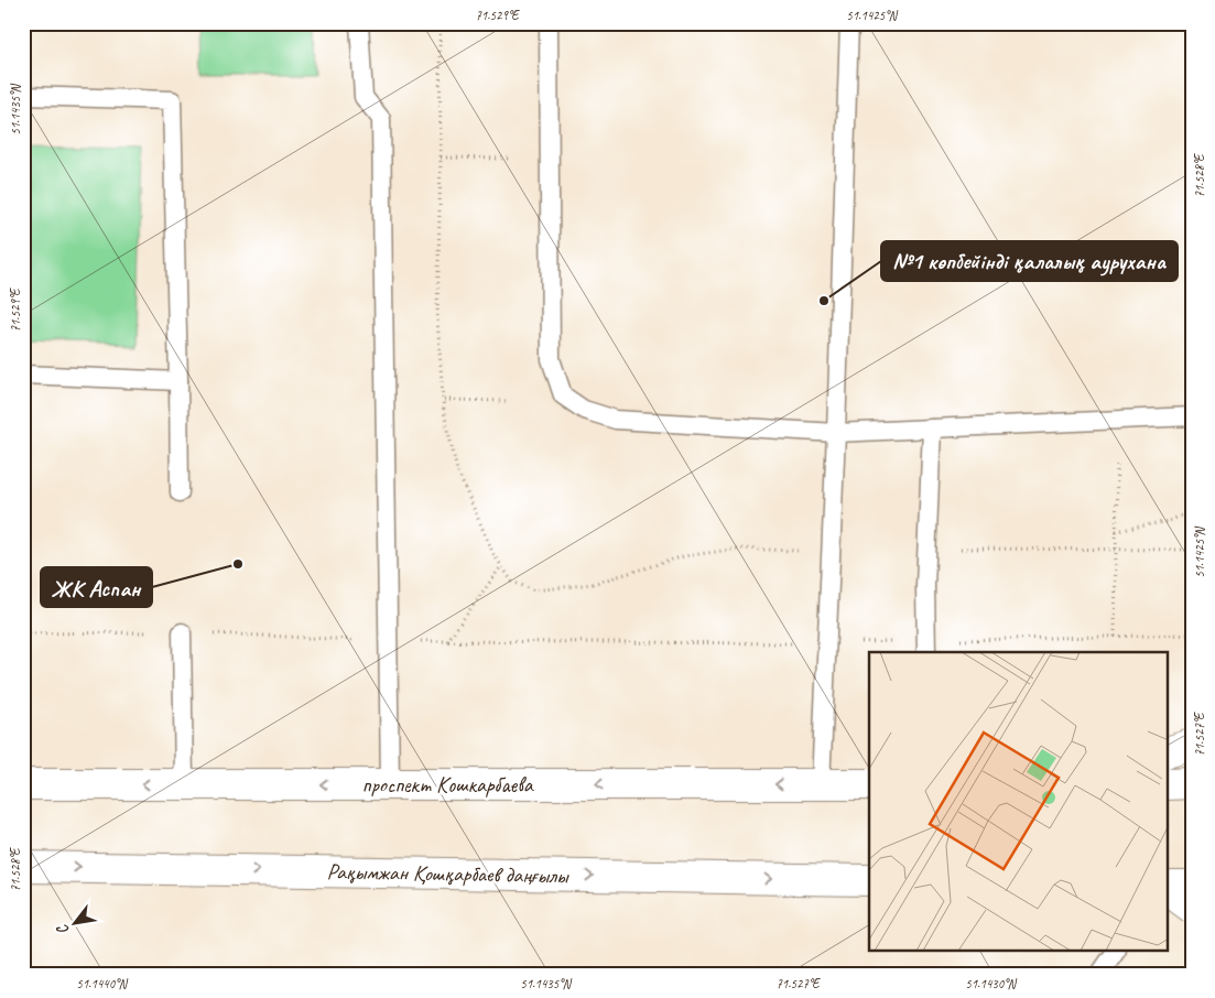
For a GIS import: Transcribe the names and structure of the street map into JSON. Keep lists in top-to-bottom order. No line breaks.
{"streets":{"main road":["проспект Кошкарбаева","Рақымжан Қошқарбаев даңғылы"]},"one_way":["проспект Кошкарбаева","Рақымжан Қошқарбаев даңғылы"],"places":["№1 көпбейінді қалалық аурухана","ЖК Аспан"],"north":"bottom left","coordinates":["71.529°E","51.1425°N","51.1435°N","71.528°E","71.527°E","51.1440°N","51.1430°N"]}
